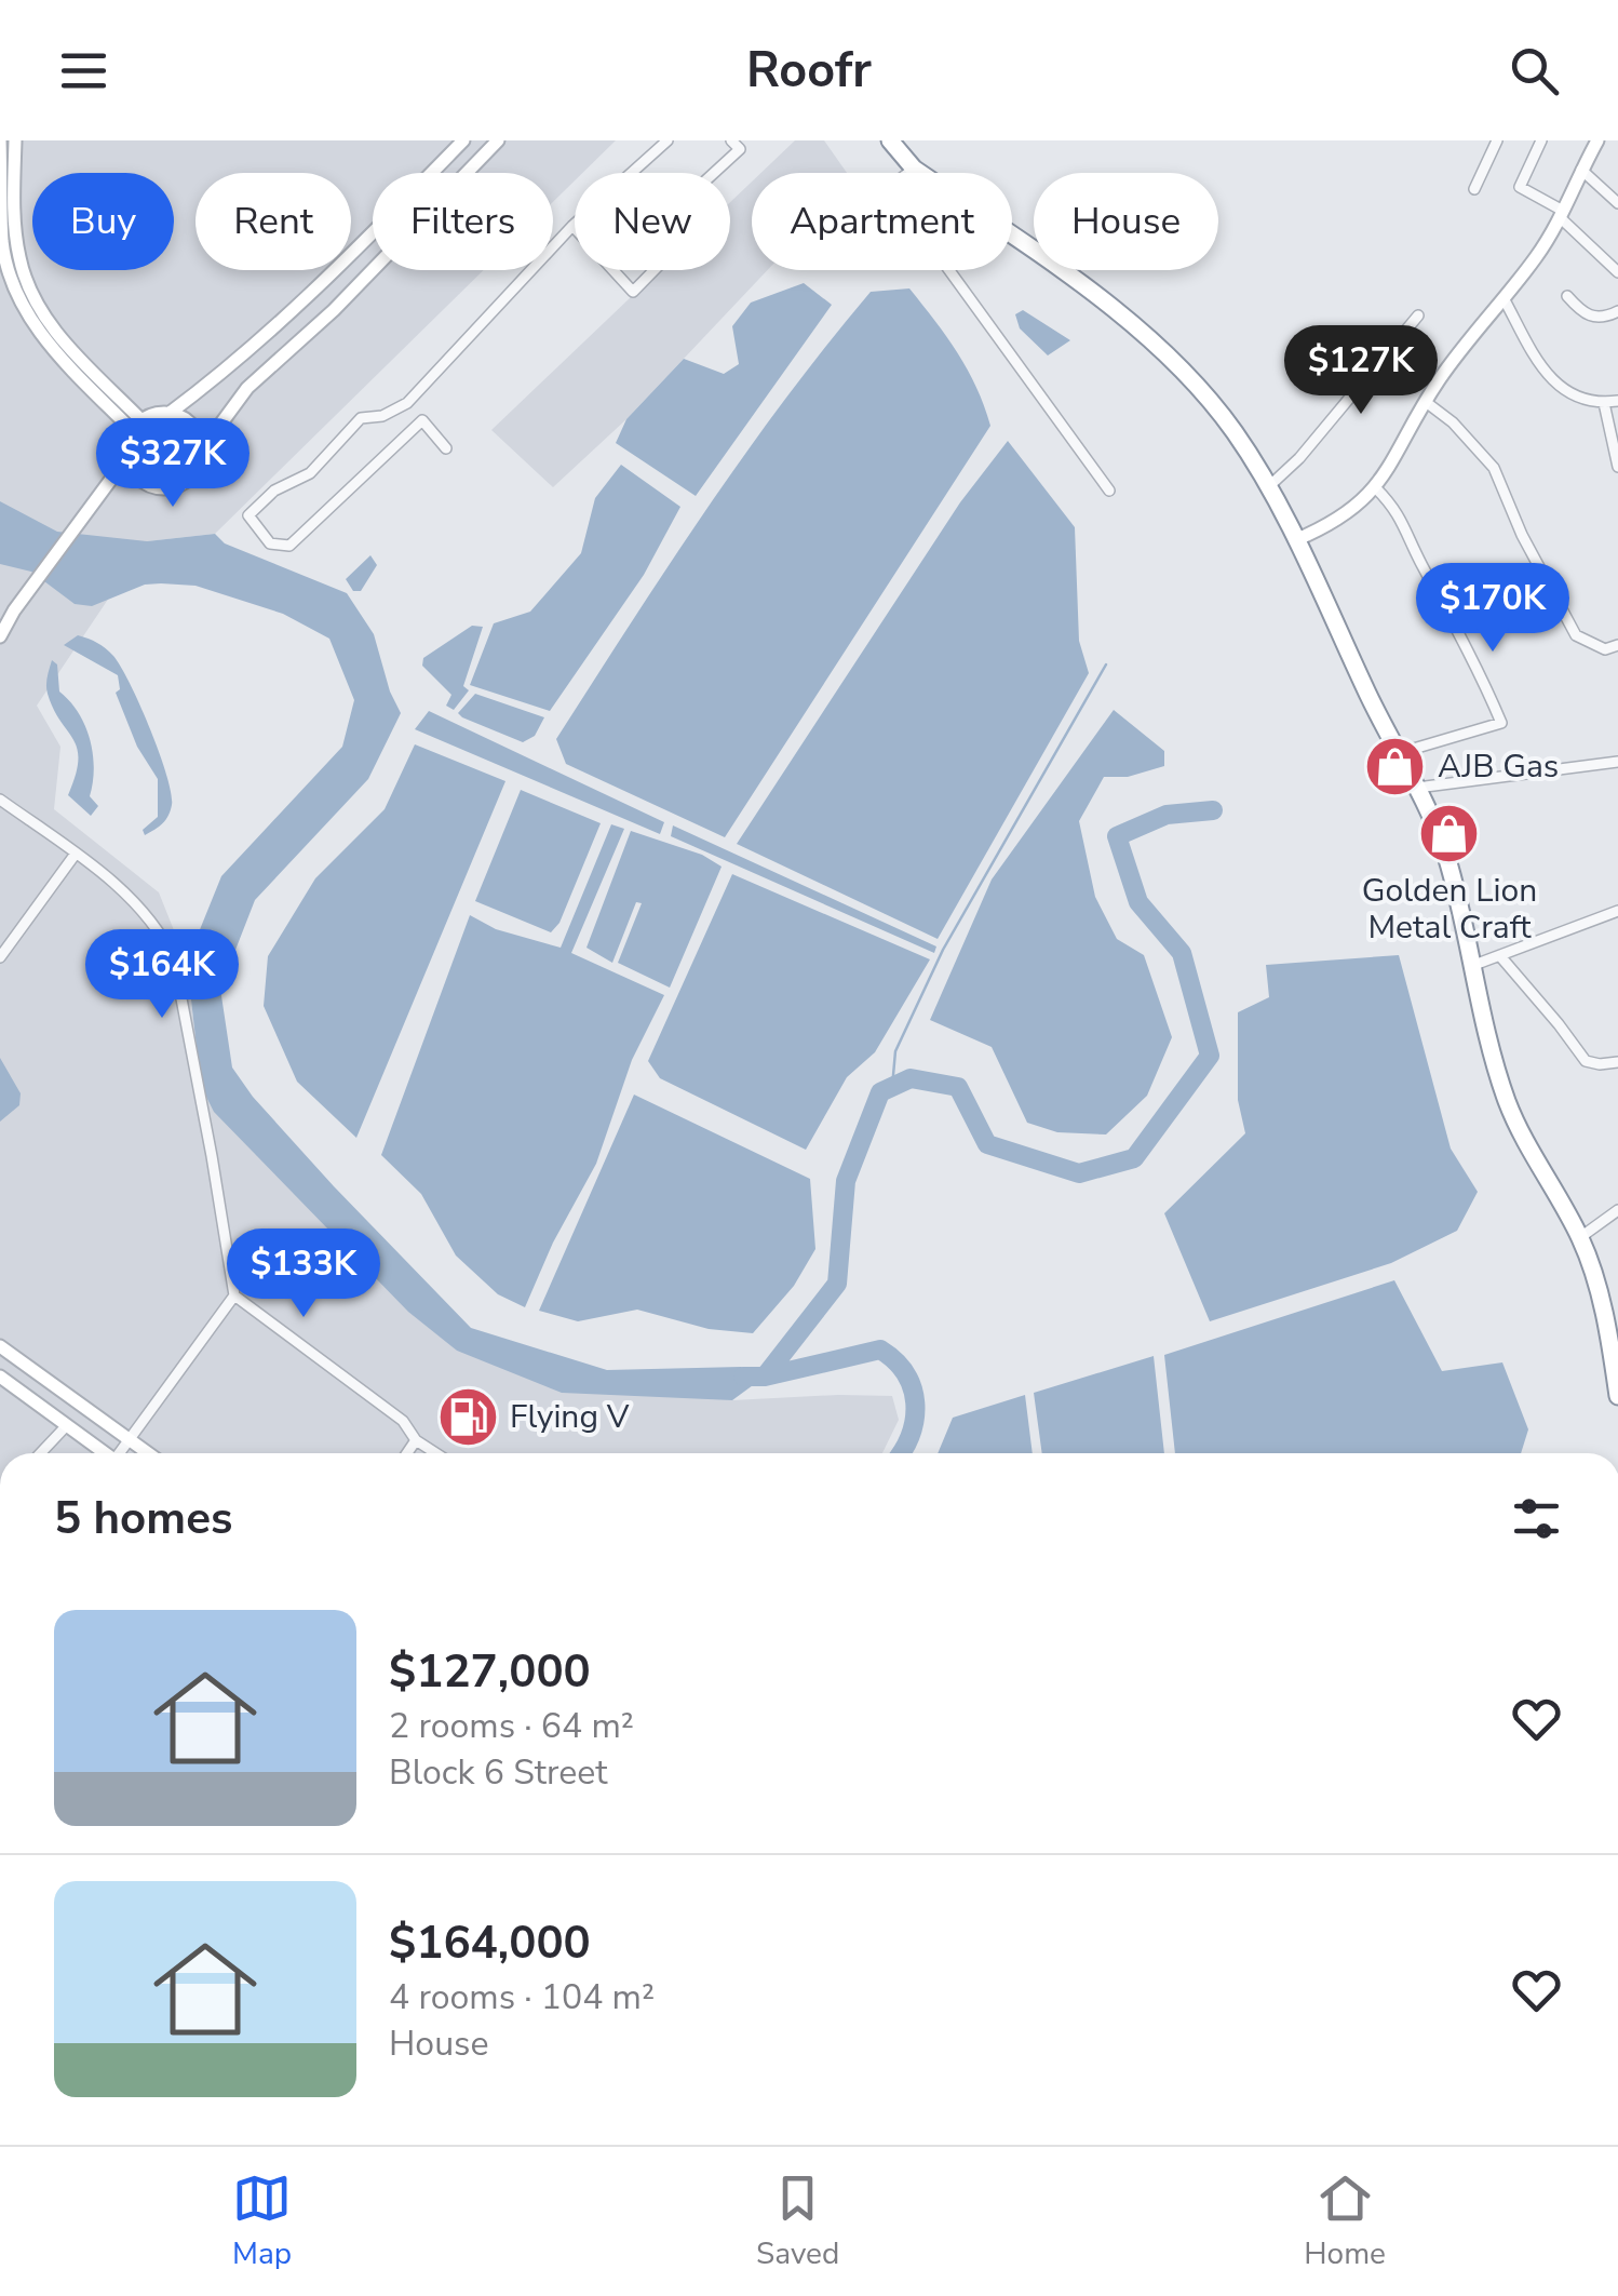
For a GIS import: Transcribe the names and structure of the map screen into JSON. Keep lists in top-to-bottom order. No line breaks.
{"places":{"shop":["AJB Gas","Golden Lion Metal Craft"],"fuel station":["Flying V"]},"page":{"header":"Roofr","chip":["Buy","Rent","Filters","New","Apartment","House"],"price":["$127K","$327K","$170K","$164K","$133K"],"heading":"5 homes","list":[{"name":"$127,000","note":"2 rooms · 64 m² · Block 6 Street"},{"name":"$164,000","note":"4 rooms · 104 m² · House"}],"tabs":["Map","Saved","Home"]}}
